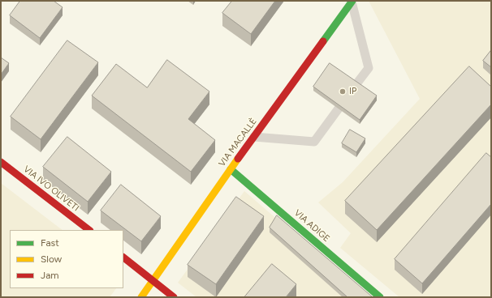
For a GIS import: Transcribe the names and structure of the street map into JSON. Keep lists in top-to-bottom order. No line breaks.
{"streets":{"street":["VIA MACALLÈ","VIA IVO OLIVETI","VIA ADIGE"]},"crossings":[["VIA MACALLÈ","VIA ADIGE"]],"places":["IP"],"legend":["Fast","Slow","Jam"]}
